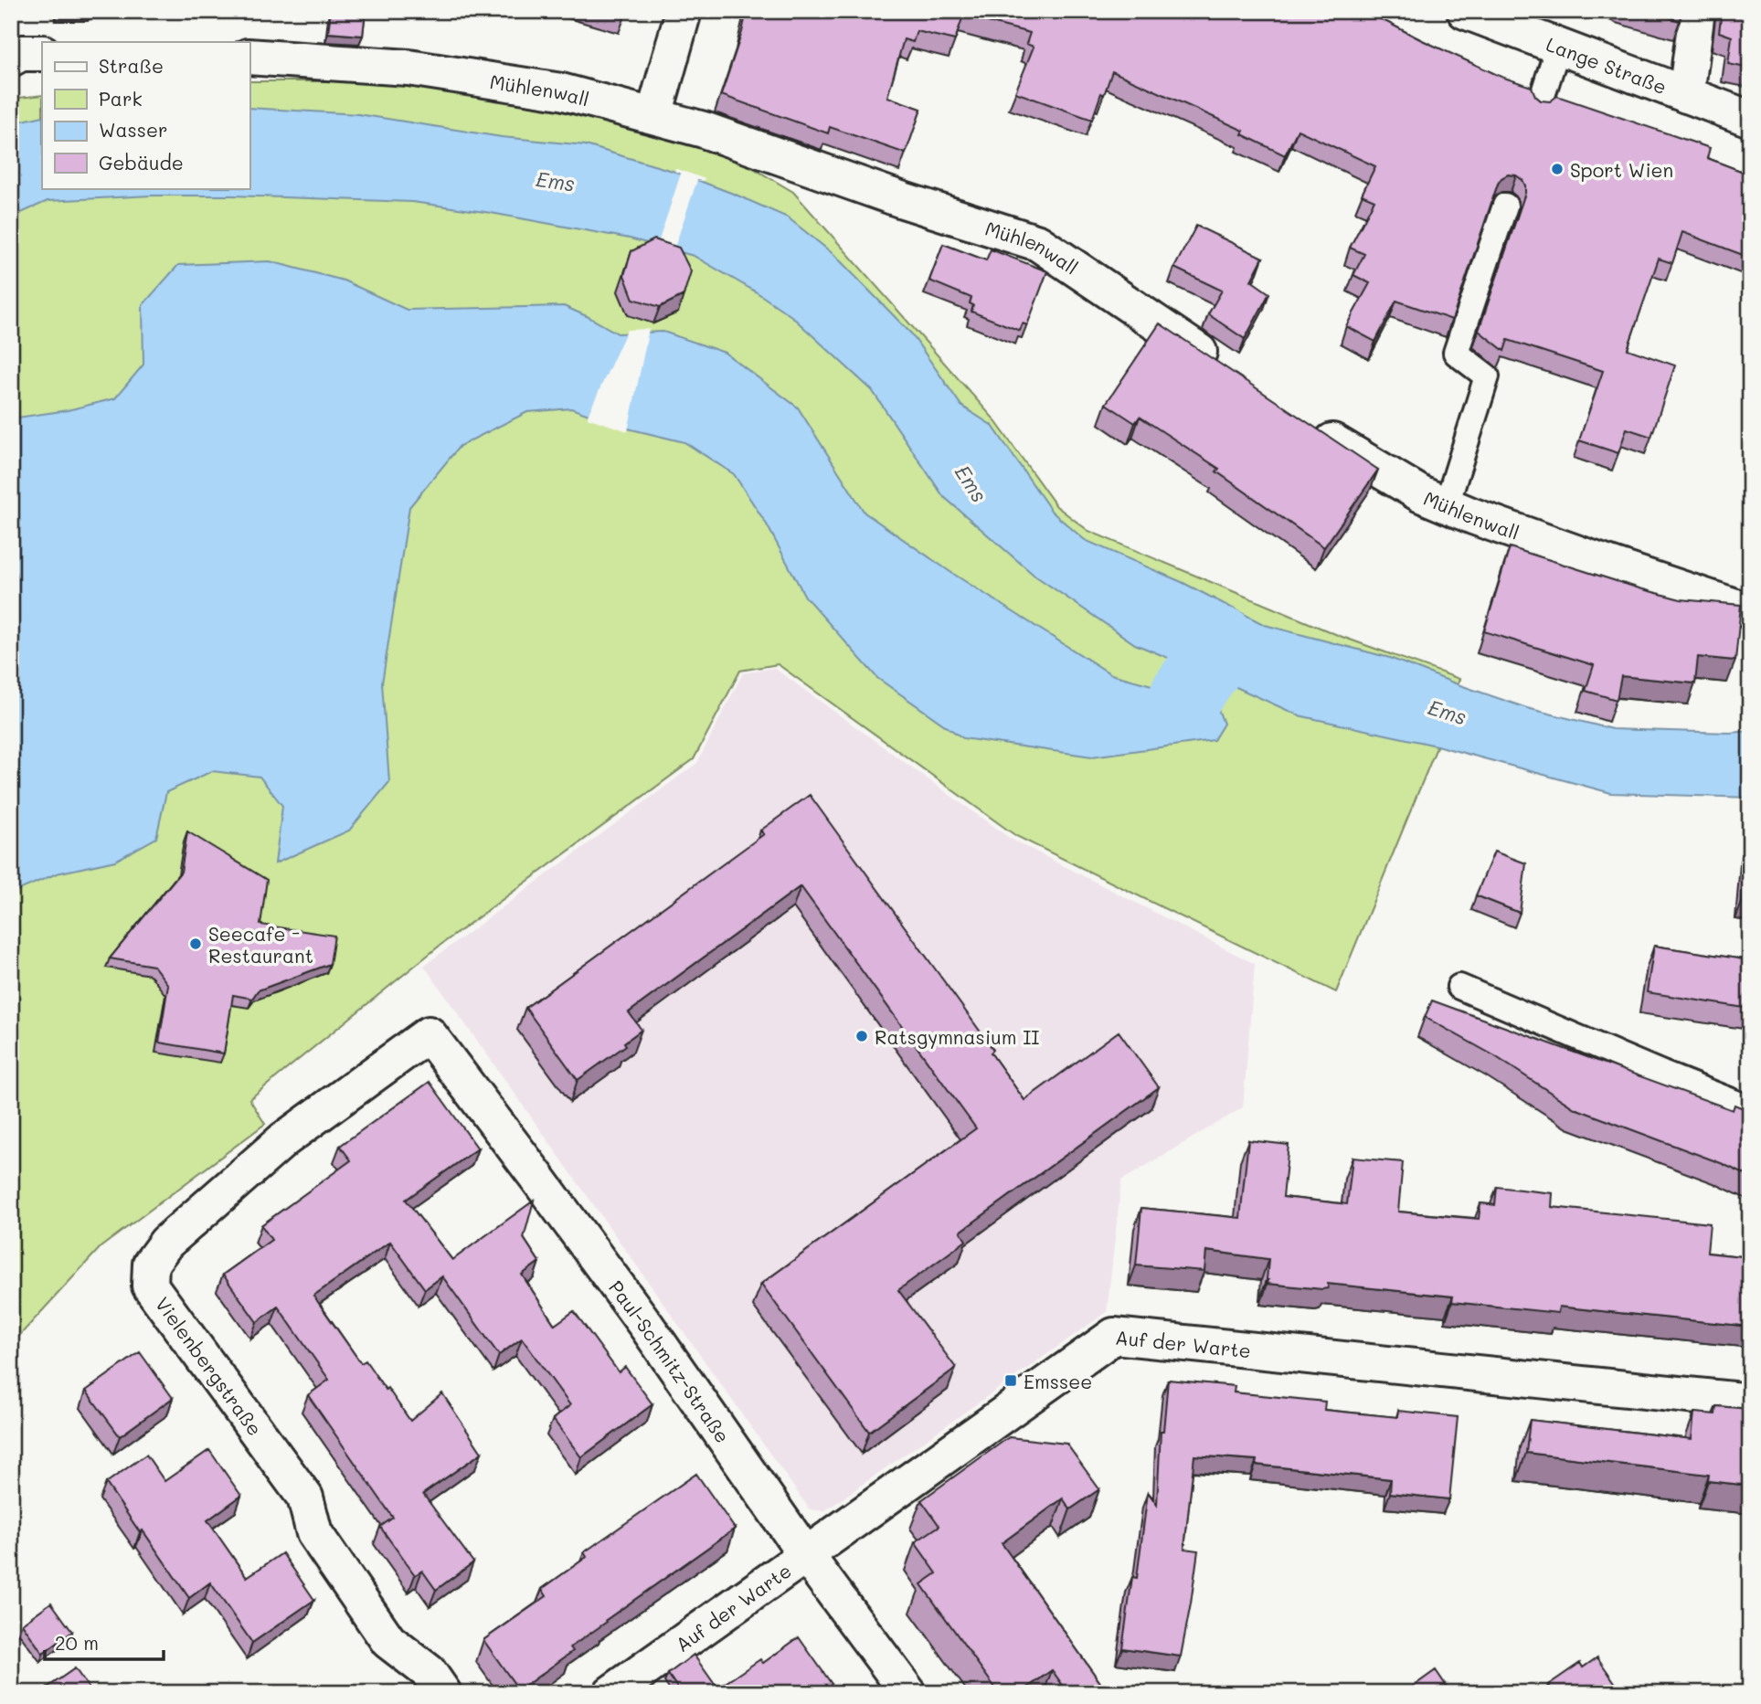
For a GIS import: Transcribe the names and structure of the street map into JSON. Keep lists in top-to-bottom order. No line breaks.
{"streets":{"street":["Lange Straße","Mühlenwall","Auf der Warte","Paul-Schmitz-Straße","Vielenbergstraße"]},"crossings":[["Auf der Warte","Paul-Schmitz-Straße"],["Paul-Schmitz-Straße","Vielenbergstraße"]],"water":["Ems"],"places":{"other":["Sport Wien","Seecafe - Restaurant","Ratsgymnasium II"],"transit":["Emssee"]},"legend":["Straße","Park","Wasser","Gebäude"],"scale_bar":"20 m"}
